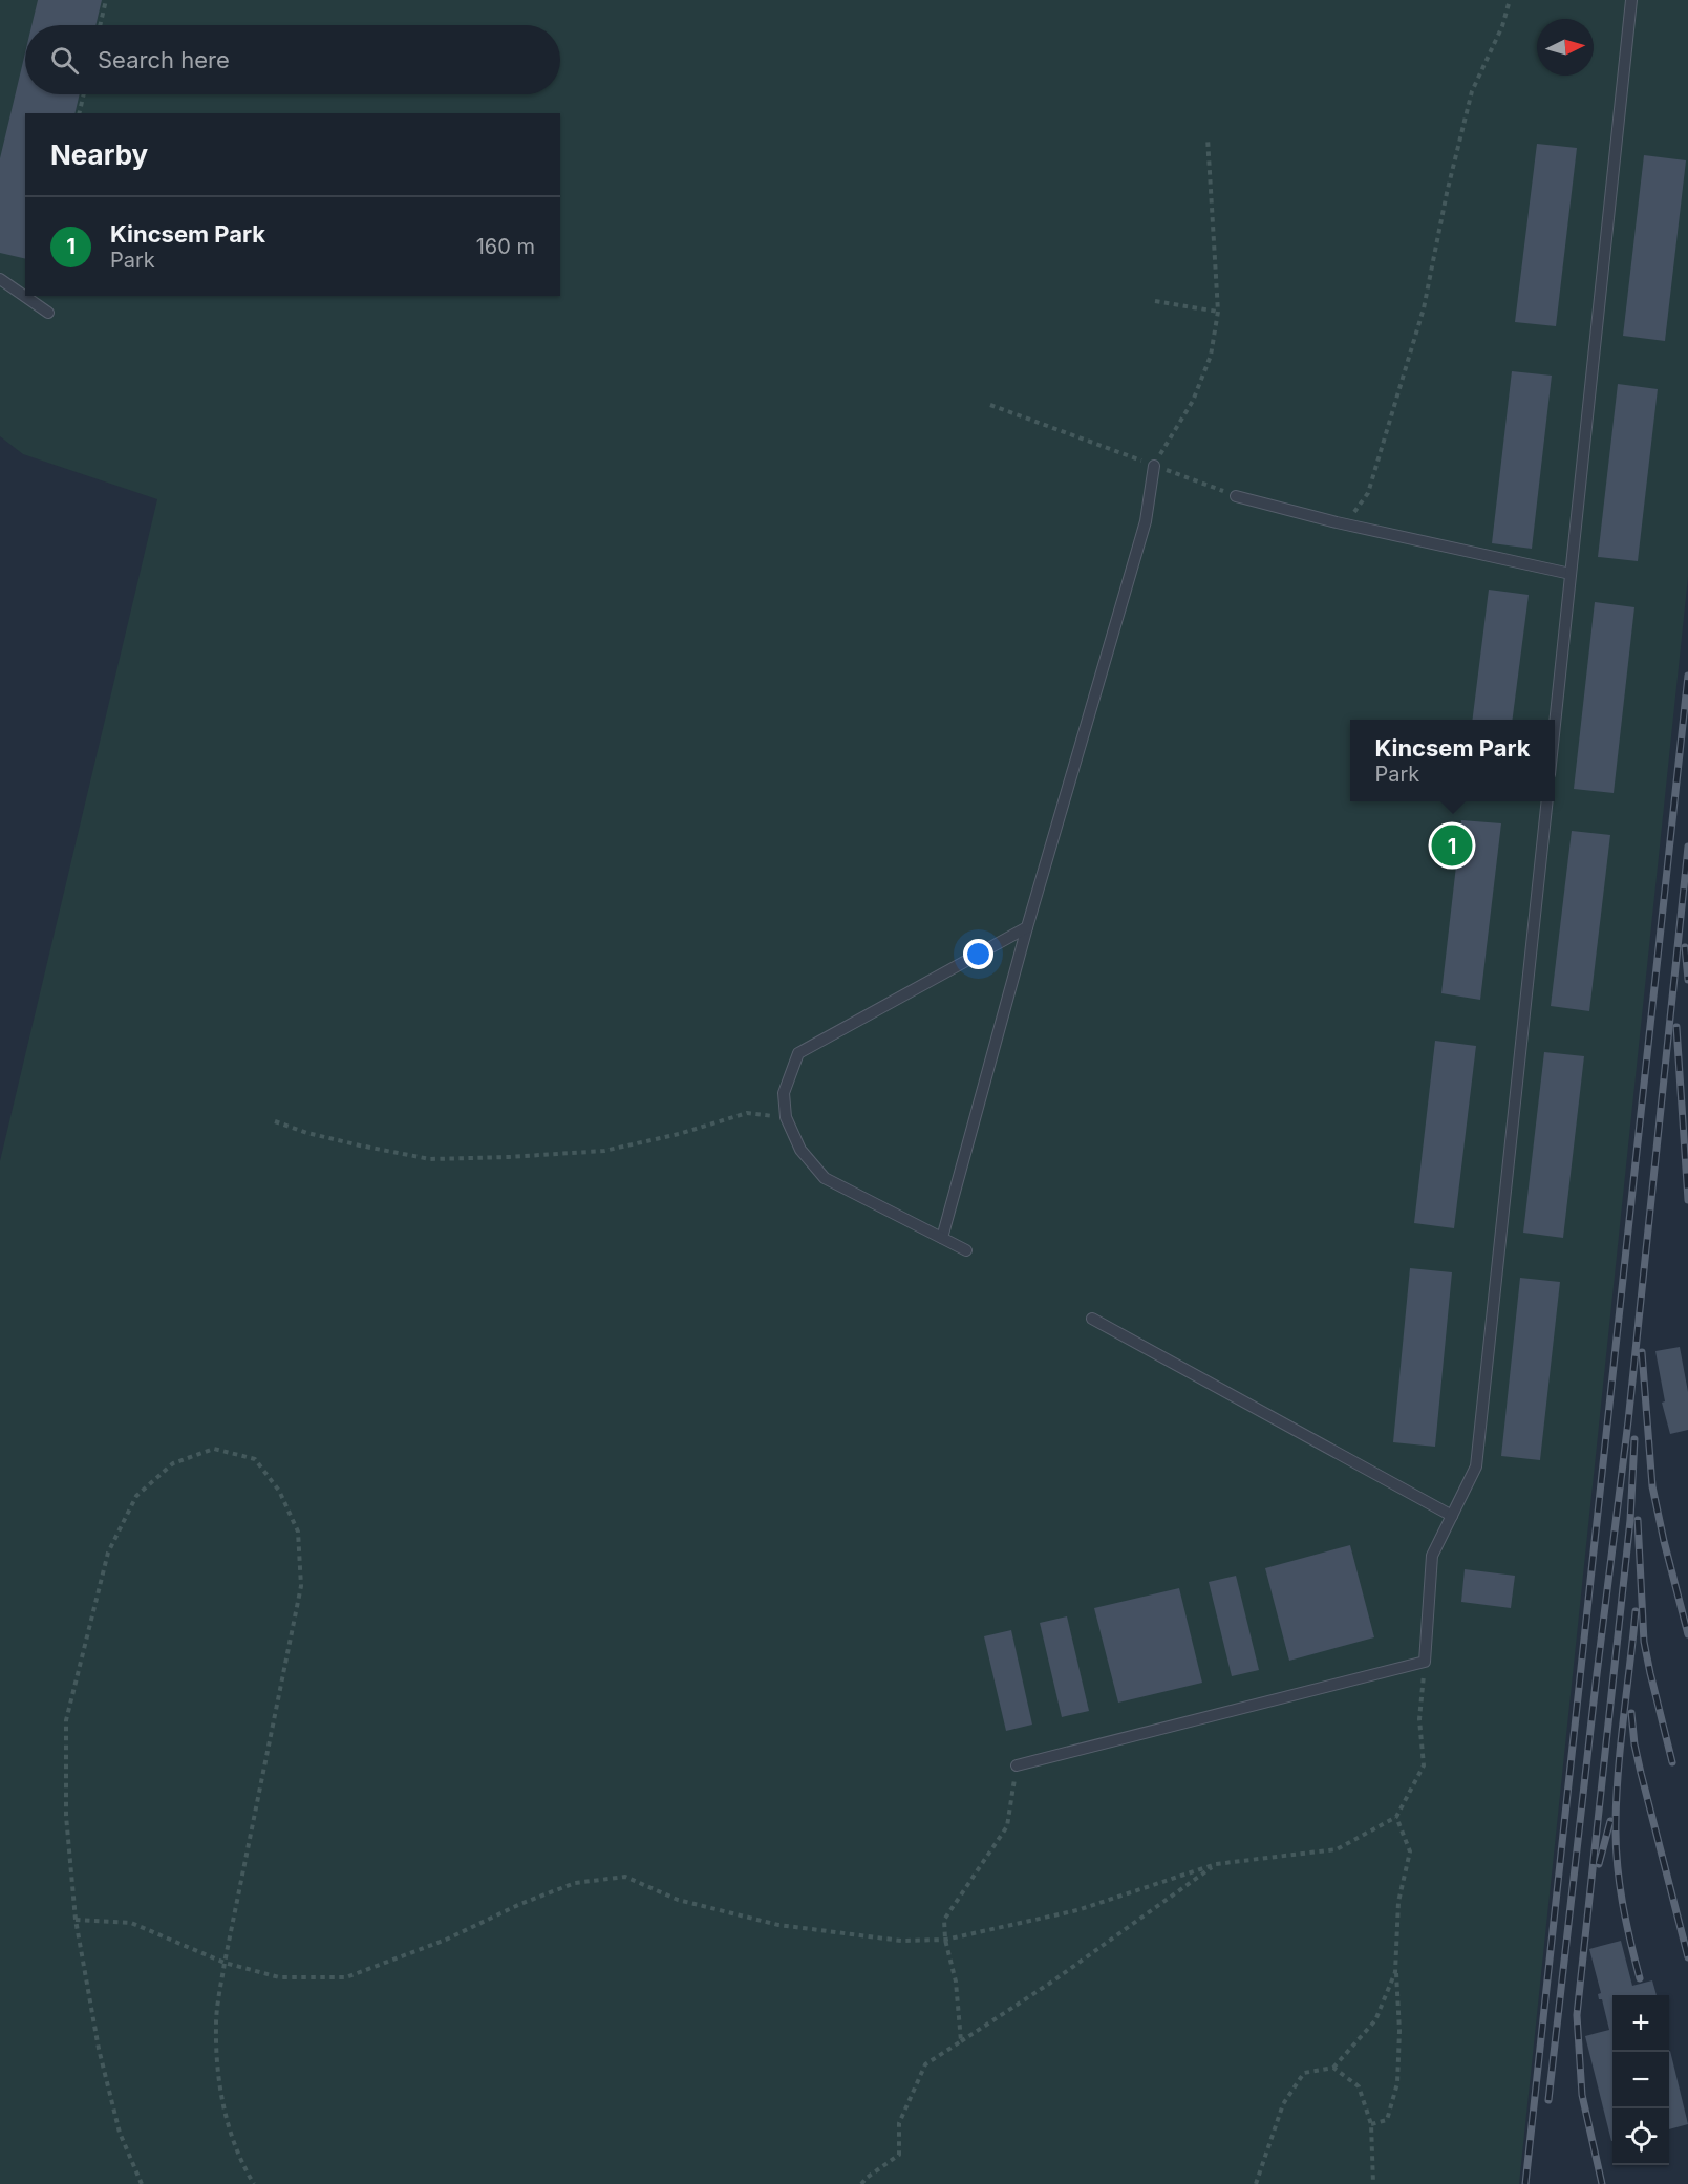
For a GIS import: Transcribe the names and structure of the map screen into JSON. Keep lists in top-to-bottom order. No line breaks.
{"north":"right","page":{"search":"Search here","heading":"Nearby","list":[{"mark":"1","name":"Kincsem Park","note":"Park","value":"160 m"}],"popup":["Kincsem Park","Park"],"pins":"1","map_buttons":["+","−"]}}
